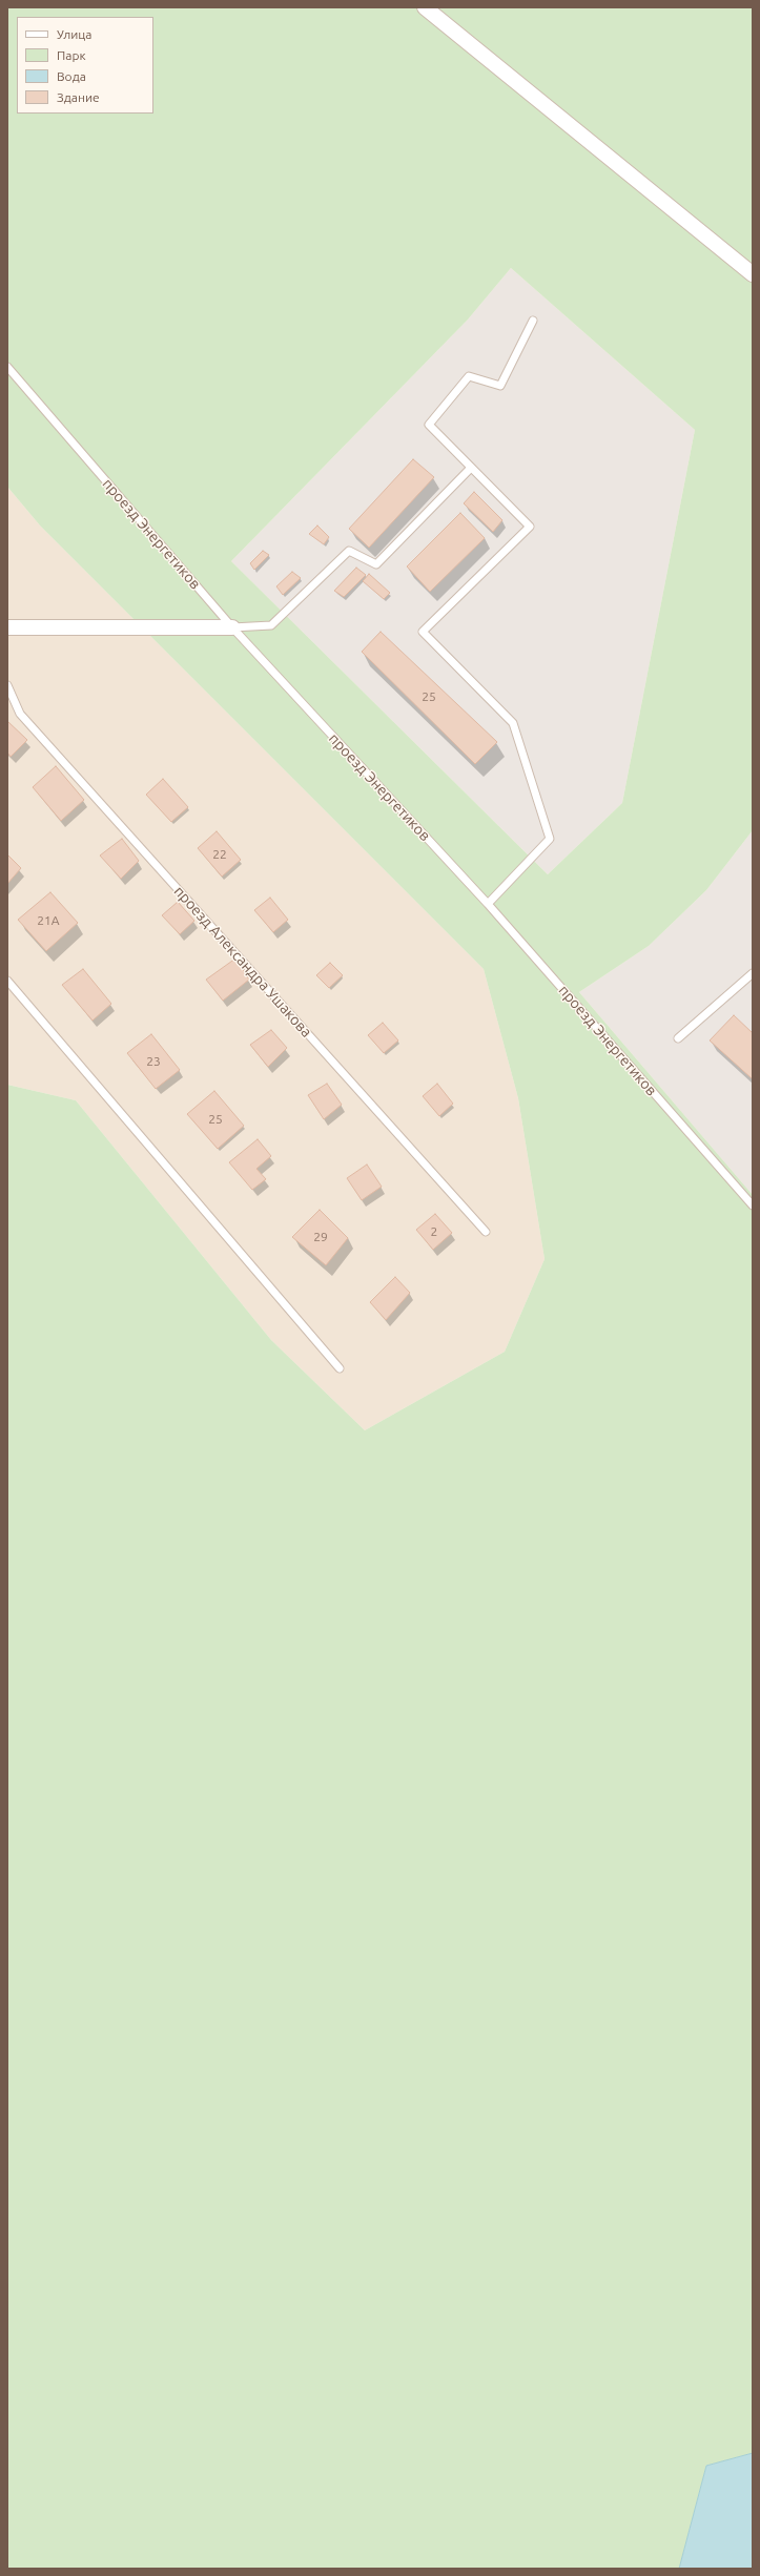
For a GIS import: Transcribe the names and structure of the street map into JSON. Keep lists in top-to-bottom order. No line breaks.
{"streets":{"lane":["проезд Энергетиков","проезд Александра Ушакова"]},"house_numbers":["25","22","21А","23","25","2","29"],"legend":["Улица","Парк","Вода","Здание"]}
